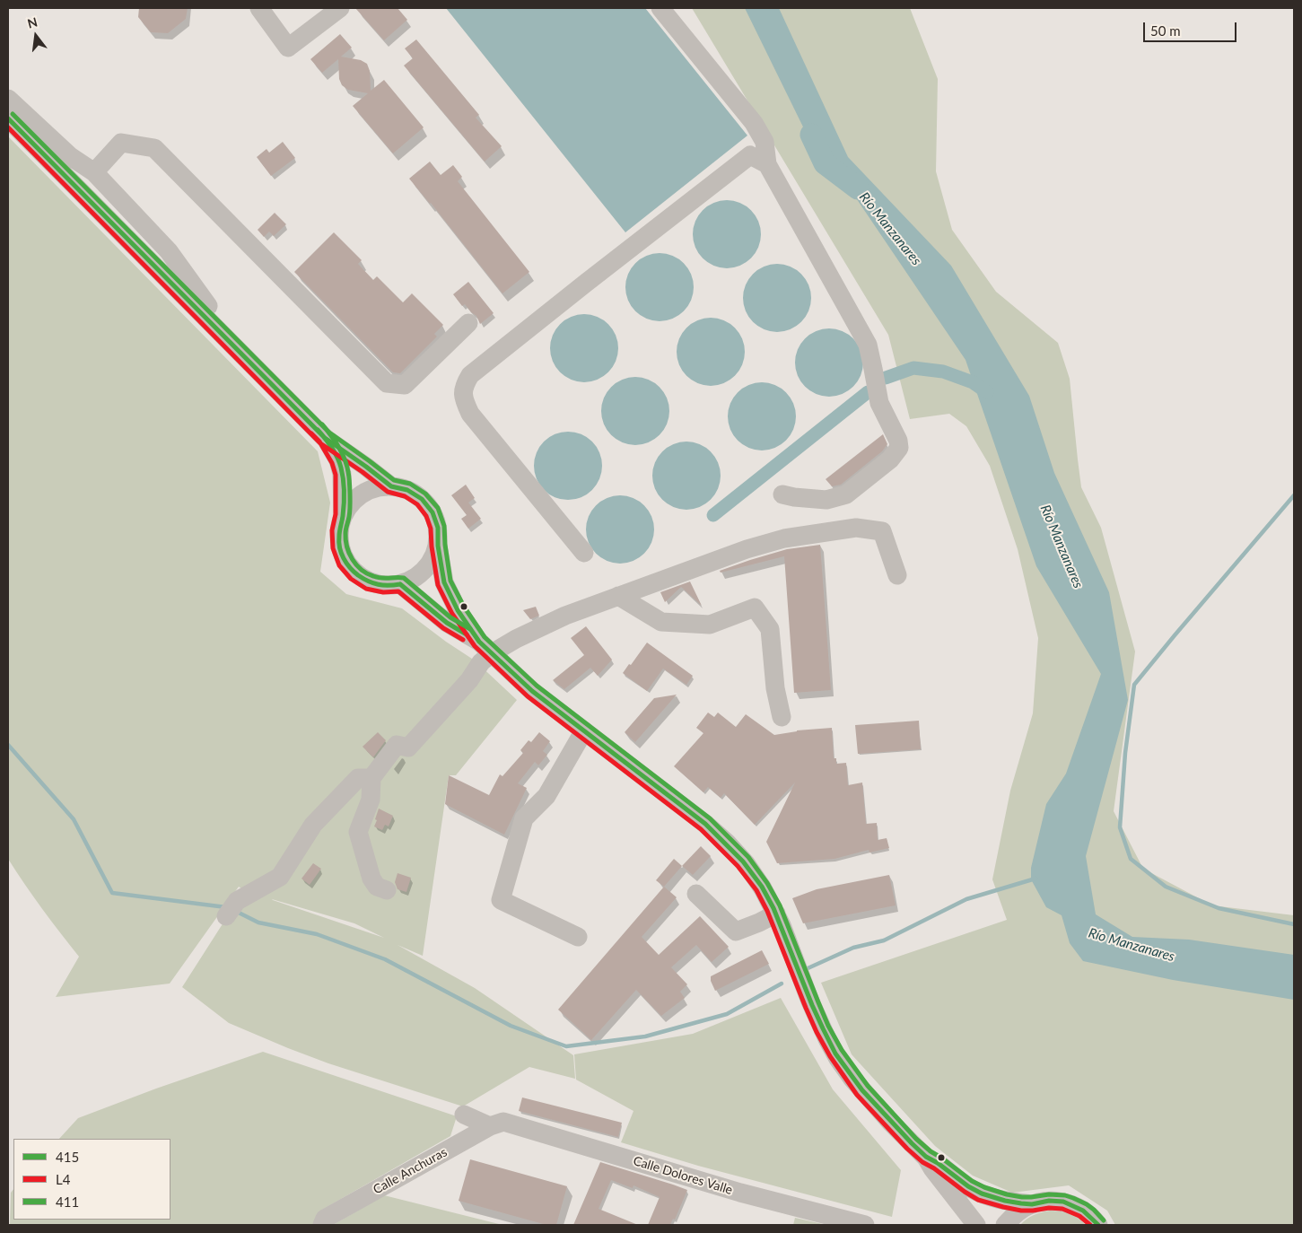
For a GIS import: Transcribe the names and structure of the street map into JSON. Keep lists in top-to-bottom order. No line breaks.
{"streets":{"street":["Calle Anchuras","Calle Dolores Valle"]},"crossings":[["Calle Anchuras","Calle Dolores Valle"]],"water":["Río Manzanares"],"lines":["transit line 411","transit line 415","transit line L4"],"legend":["415","L4","411"],"scale_bar":"50 m","north":"top"}
